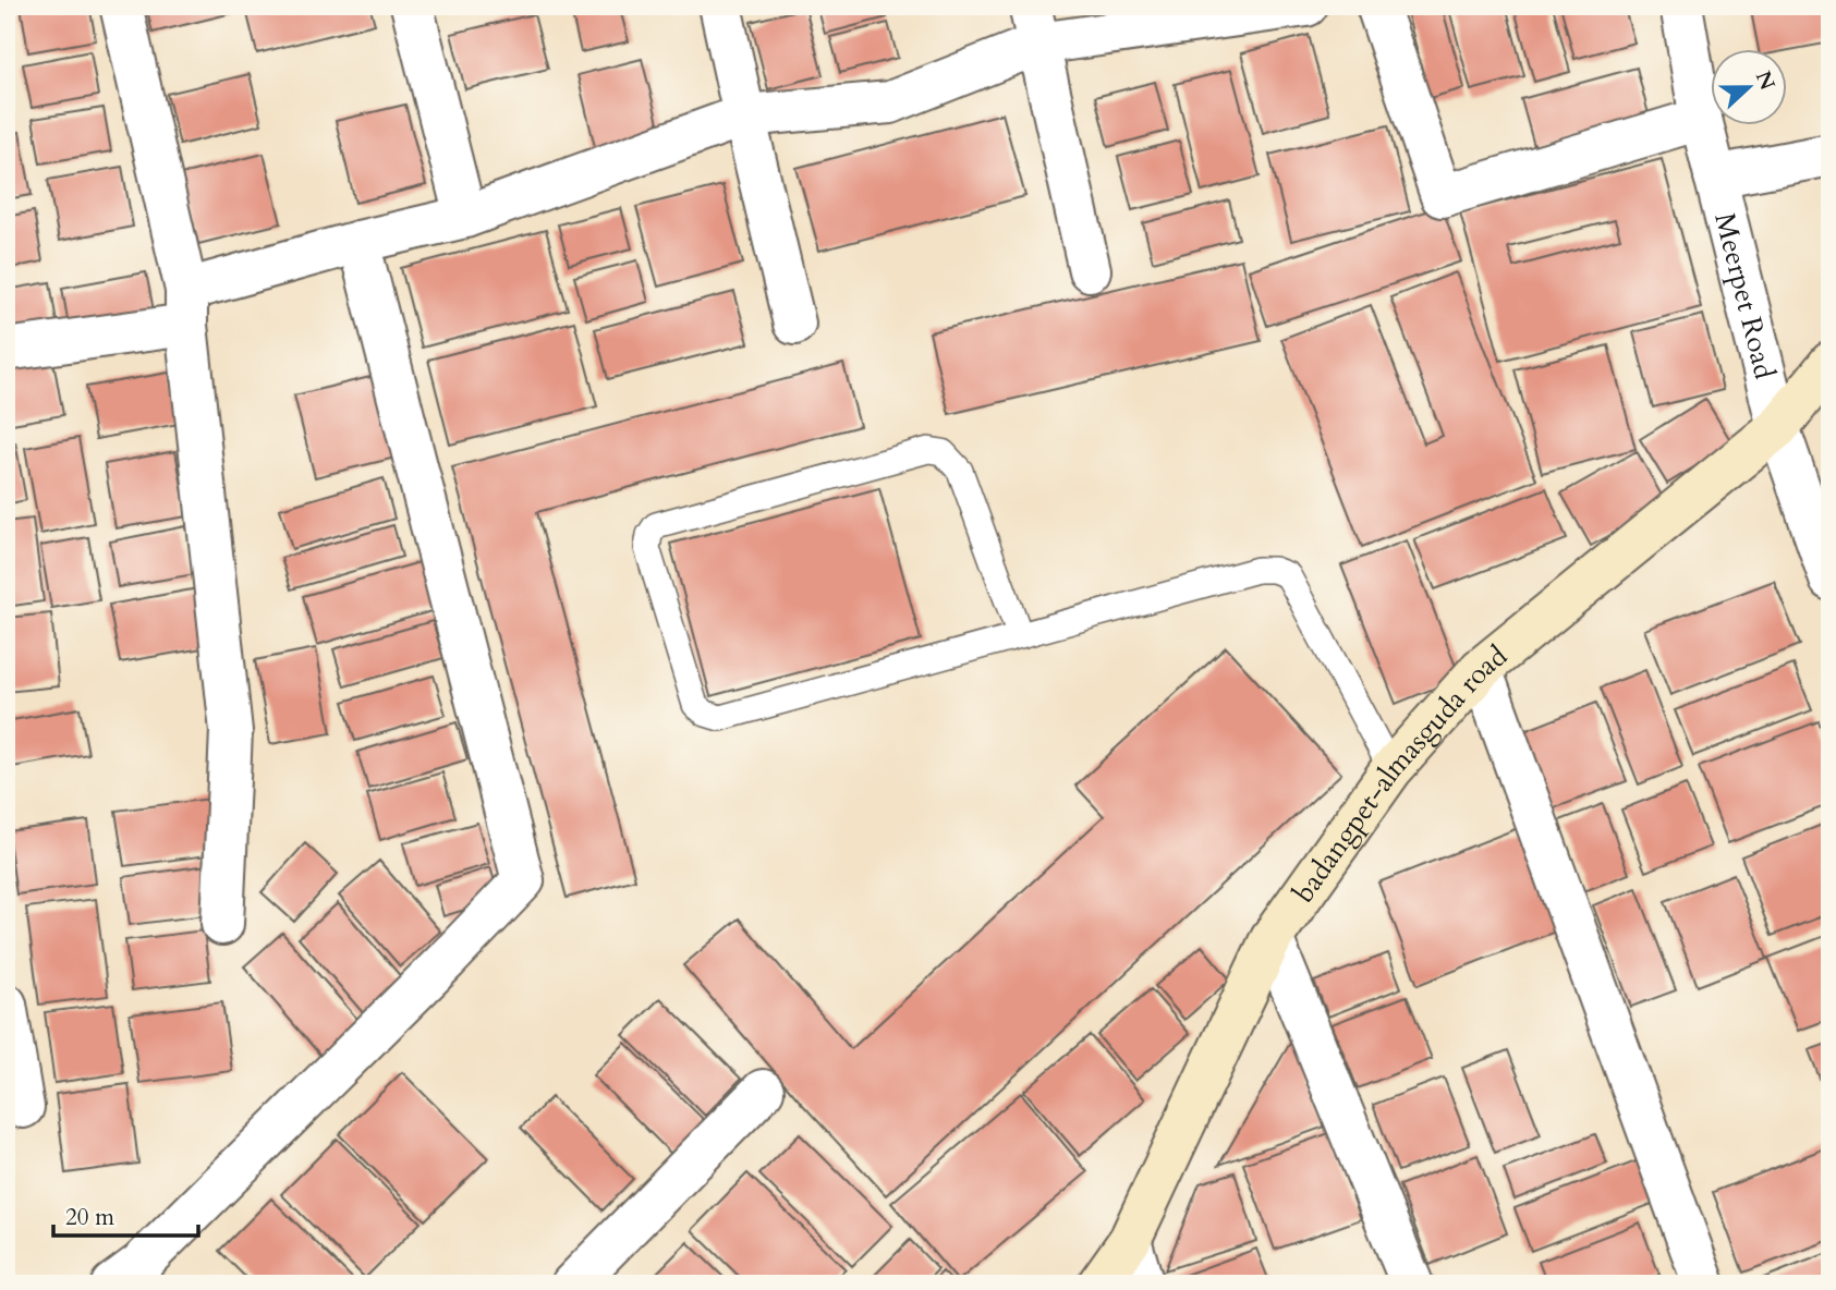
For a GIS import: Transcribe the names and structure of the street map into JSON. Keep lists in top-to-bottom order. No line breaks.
{"streets":{"street":["Meerpet Road","badangpet-almasguda road"]},"crossings":[["Meerpet Road","badangpet-almasguda road"]],"scale_bar":"20 m","north":"right"}
